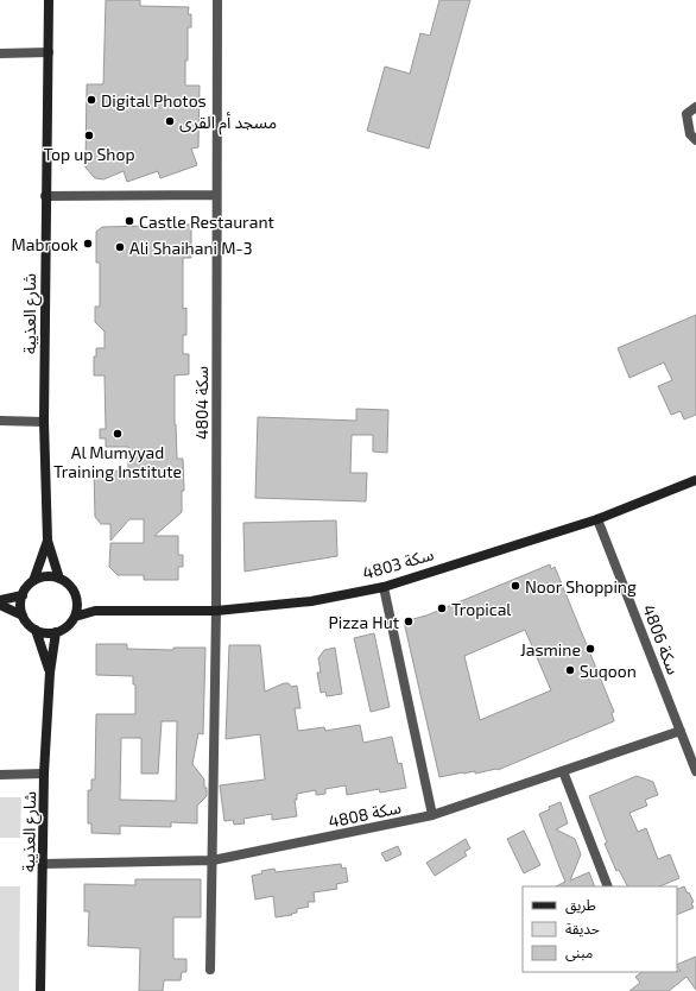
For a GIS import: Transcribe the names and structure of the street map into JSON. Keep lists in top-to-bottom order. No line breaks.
{"streets":{"street":["شارع العذيبة","سكة 4804","سكة 4803","سكة 4806","سكة 4808"]},"crossings":[["شارع العذيبة","سكة 4803"],["شارع العذيبة","سكة 4808"],["سكة 4804","سكة 4803"],["سكة 4804","سكة 4808"],["سكة 4803","سكة 4806"],["سكة 4806","سكة 4808"]],"places":["Digital Photos","مسجد أم القرى","Top up Shop","Castle Restaurant","Mabrook","Ali Shaihani M-3","Al Mumyyad Training Institute","Noor Shopping","Tropical","Pizza Hut","Jasmine","Suqoon"],"legend":["طريق","حديقة","مبنى"]}
